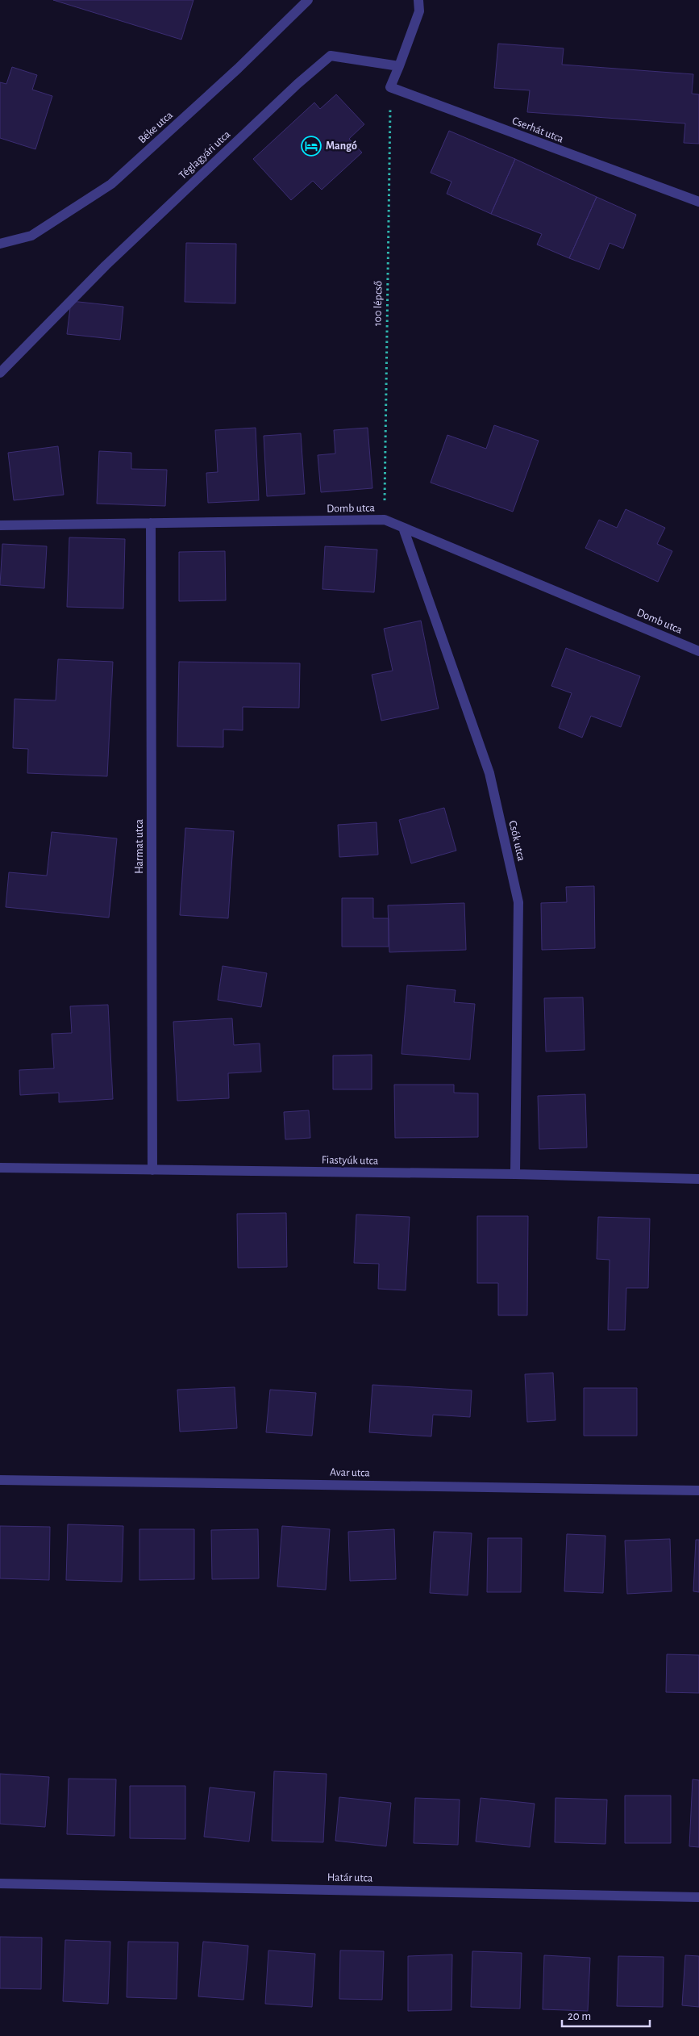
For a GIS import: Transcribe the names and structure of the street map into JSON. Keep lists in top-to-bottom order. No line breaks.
{"streets":{"street":["Béke utca","Cserhát utca","Téglagyári utca","Domb utca","Csók utca","Harmat utca","Fiastyúk utca","Avar utca","Határ utca"],"path":["100 lépcső"]},"crossings":[["Cserhát utca","100 lépcső"],["100 lépcső","Domb utca"],["Domb utca","Csók utca"],["Domb utca","Harmat utca"],["Csók utca","Fiastyúk utca"],["Harmat utca","Fiastyúk utca"]],"places":{"hotel":["Mangó"]},"scale_bar":"20 m"}
